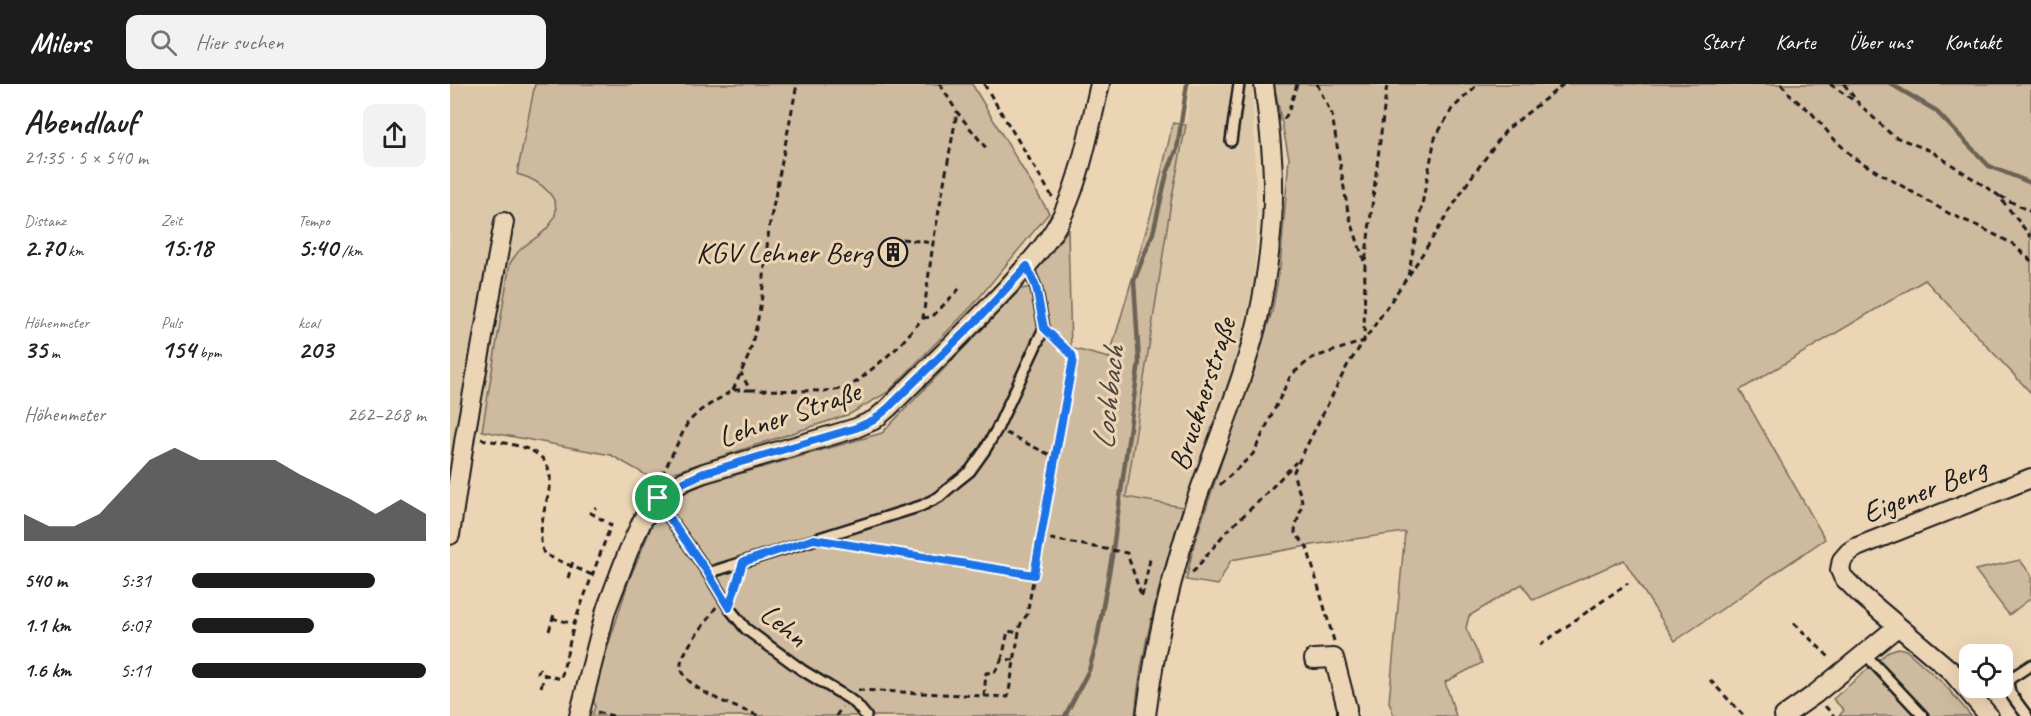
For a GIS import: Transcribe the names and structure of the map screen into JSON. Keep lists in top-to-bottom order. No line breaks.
{"streets":{"street":["Brucknerstraße","Lehner Straße","Eigener Berg"],"lane":["Lehn"]},"crossings":[["Lehner Straße","Lehn"]],"water":["Lochbach"],"places":{"building":["KGV Lehner Berg"]},"page":{"header":"Milers","search":"Hier suchen","nav":["Start","Karte","Über uns","Kontakt"],"heading":["Abendlauf","21:35 · 5 × 540 m"],"stats":[["Distanz","2.70 km"],["Zeit","15:18"],["Tempo","5:40 /km"],["Höhenmeter","35 m"],["Puls","154 bpm"],["kcal","203"]],"chart":["Höhenmeter","262–268 m"],"list":[{"name":"540 m","note":"5:31"},{"name":"1.1 km","note":"6:07"},{"name":"1.6 km","note":"5:11"}]}}
